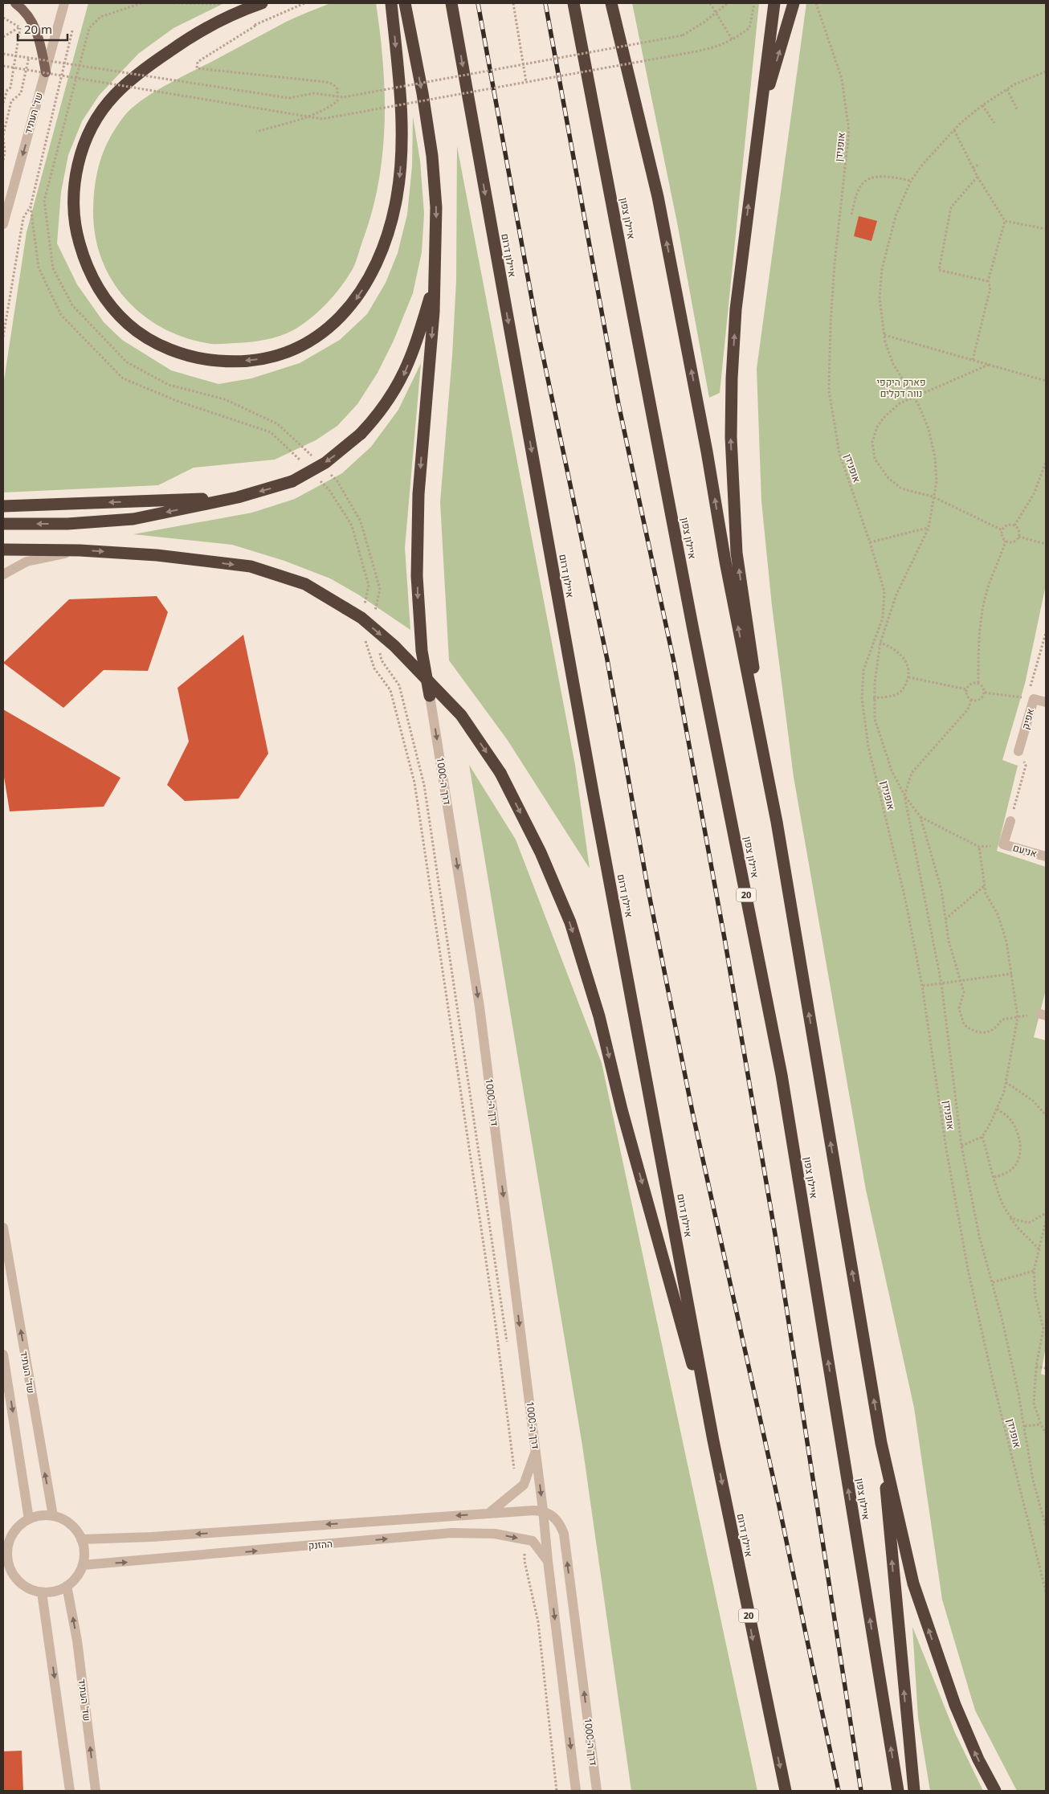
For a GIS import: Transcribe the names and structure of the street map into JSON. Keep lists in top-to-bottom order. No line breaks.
{"streets":{"highway":["איילון צפון","איילון דרום","20"],"street":["שד' העתיד","אפיק","דרך ה-1000","אניעם","ההזנק"],"path":["אופנידן"]},"crossings":[["שד' העתיד","ההזנק"],["דרך ה-1000","ההזנק"]],"one_way":["איילון דרום"],"parks":["פארק היקפי נווה דקלים"],"scale_bar":"20 m"}
